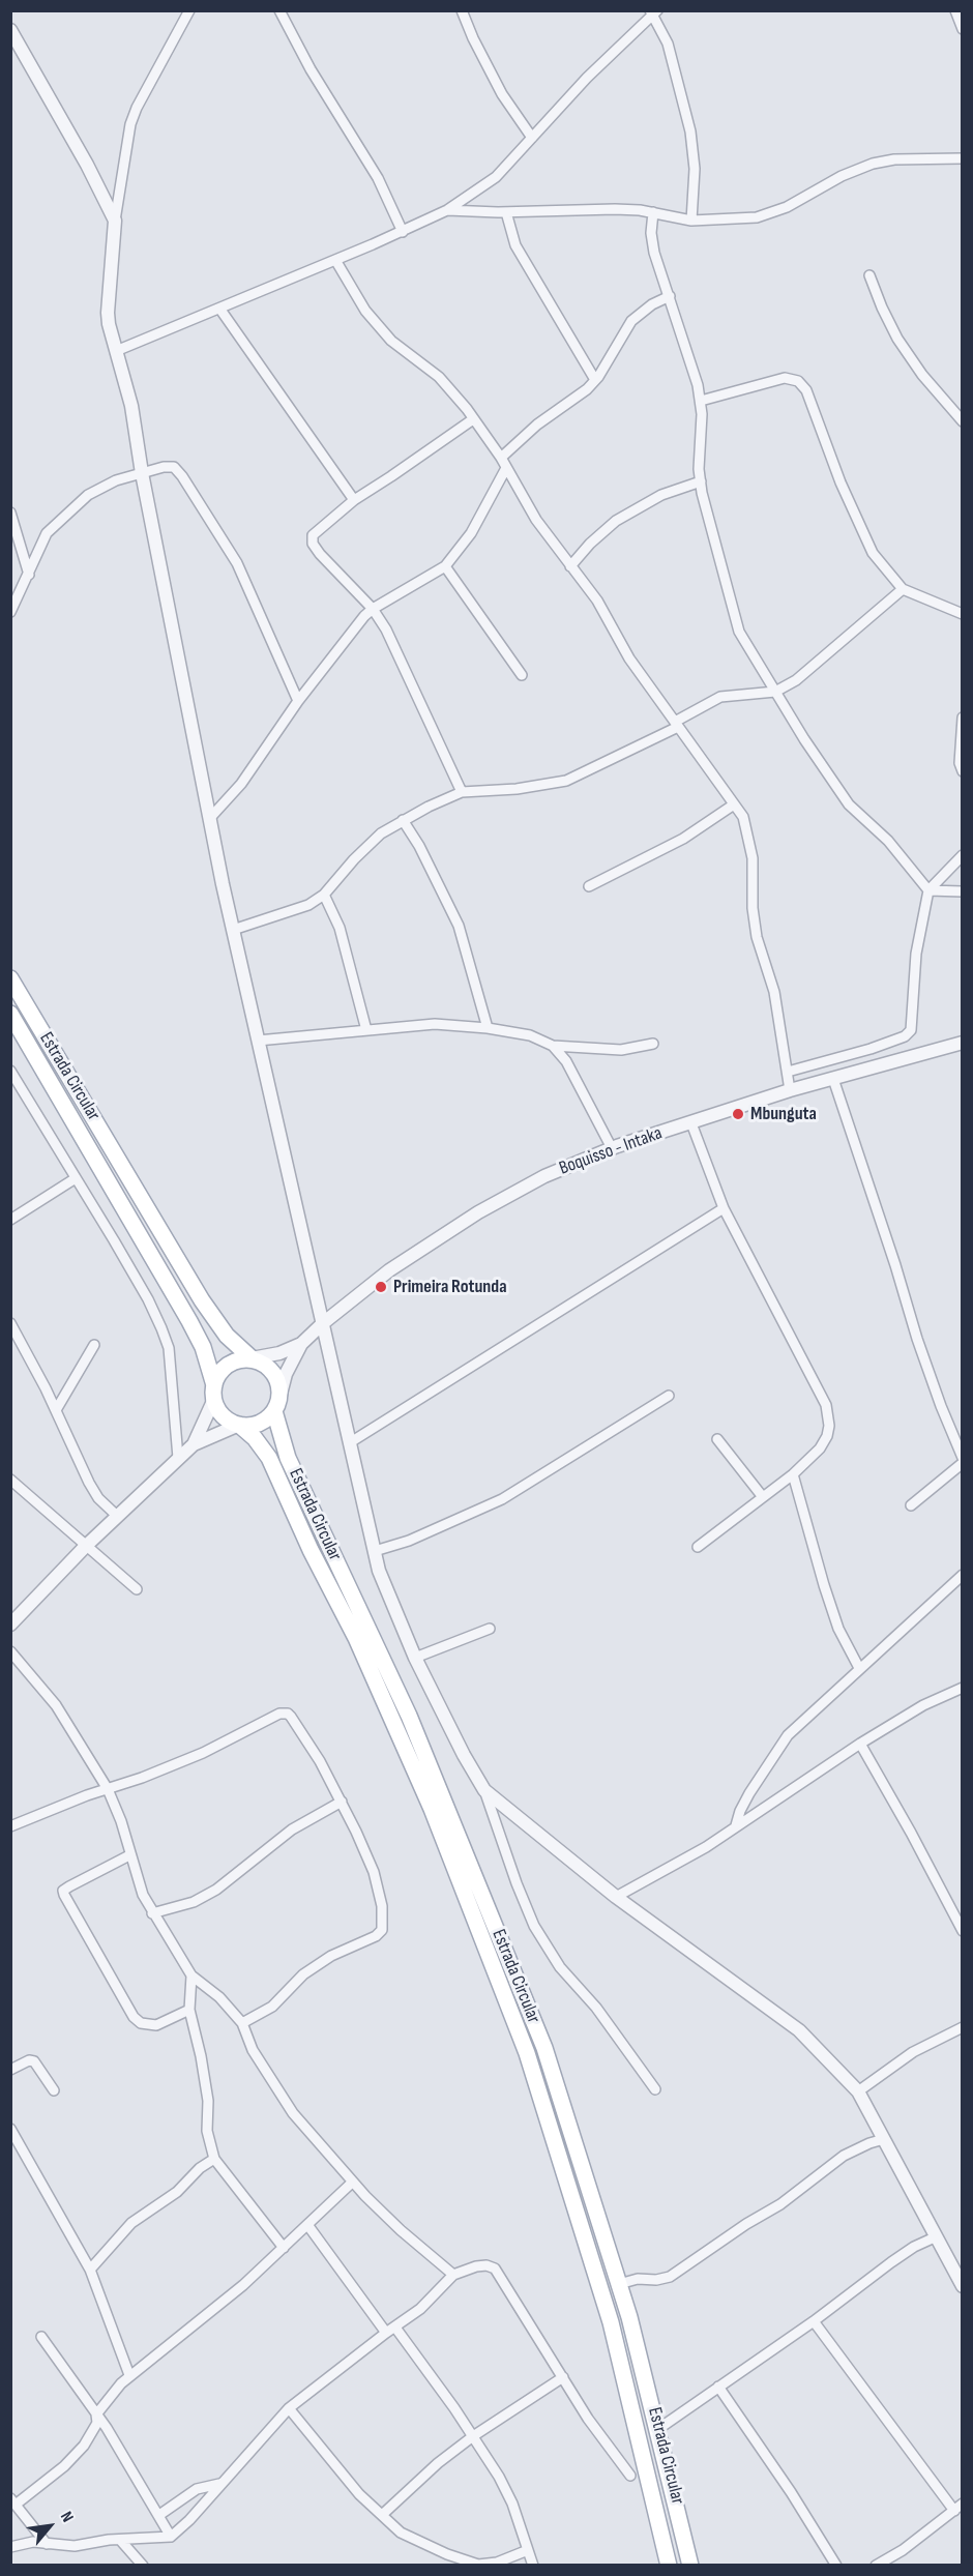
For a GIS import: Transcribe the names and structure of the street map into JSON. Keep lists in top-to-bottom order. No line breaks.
{"streets":{"main road":["Estrada Circular"],"street":["Boquisso - Intaka"]},"places":["Mbunguta","Primeira Rotunda"],"north":"top right"}
